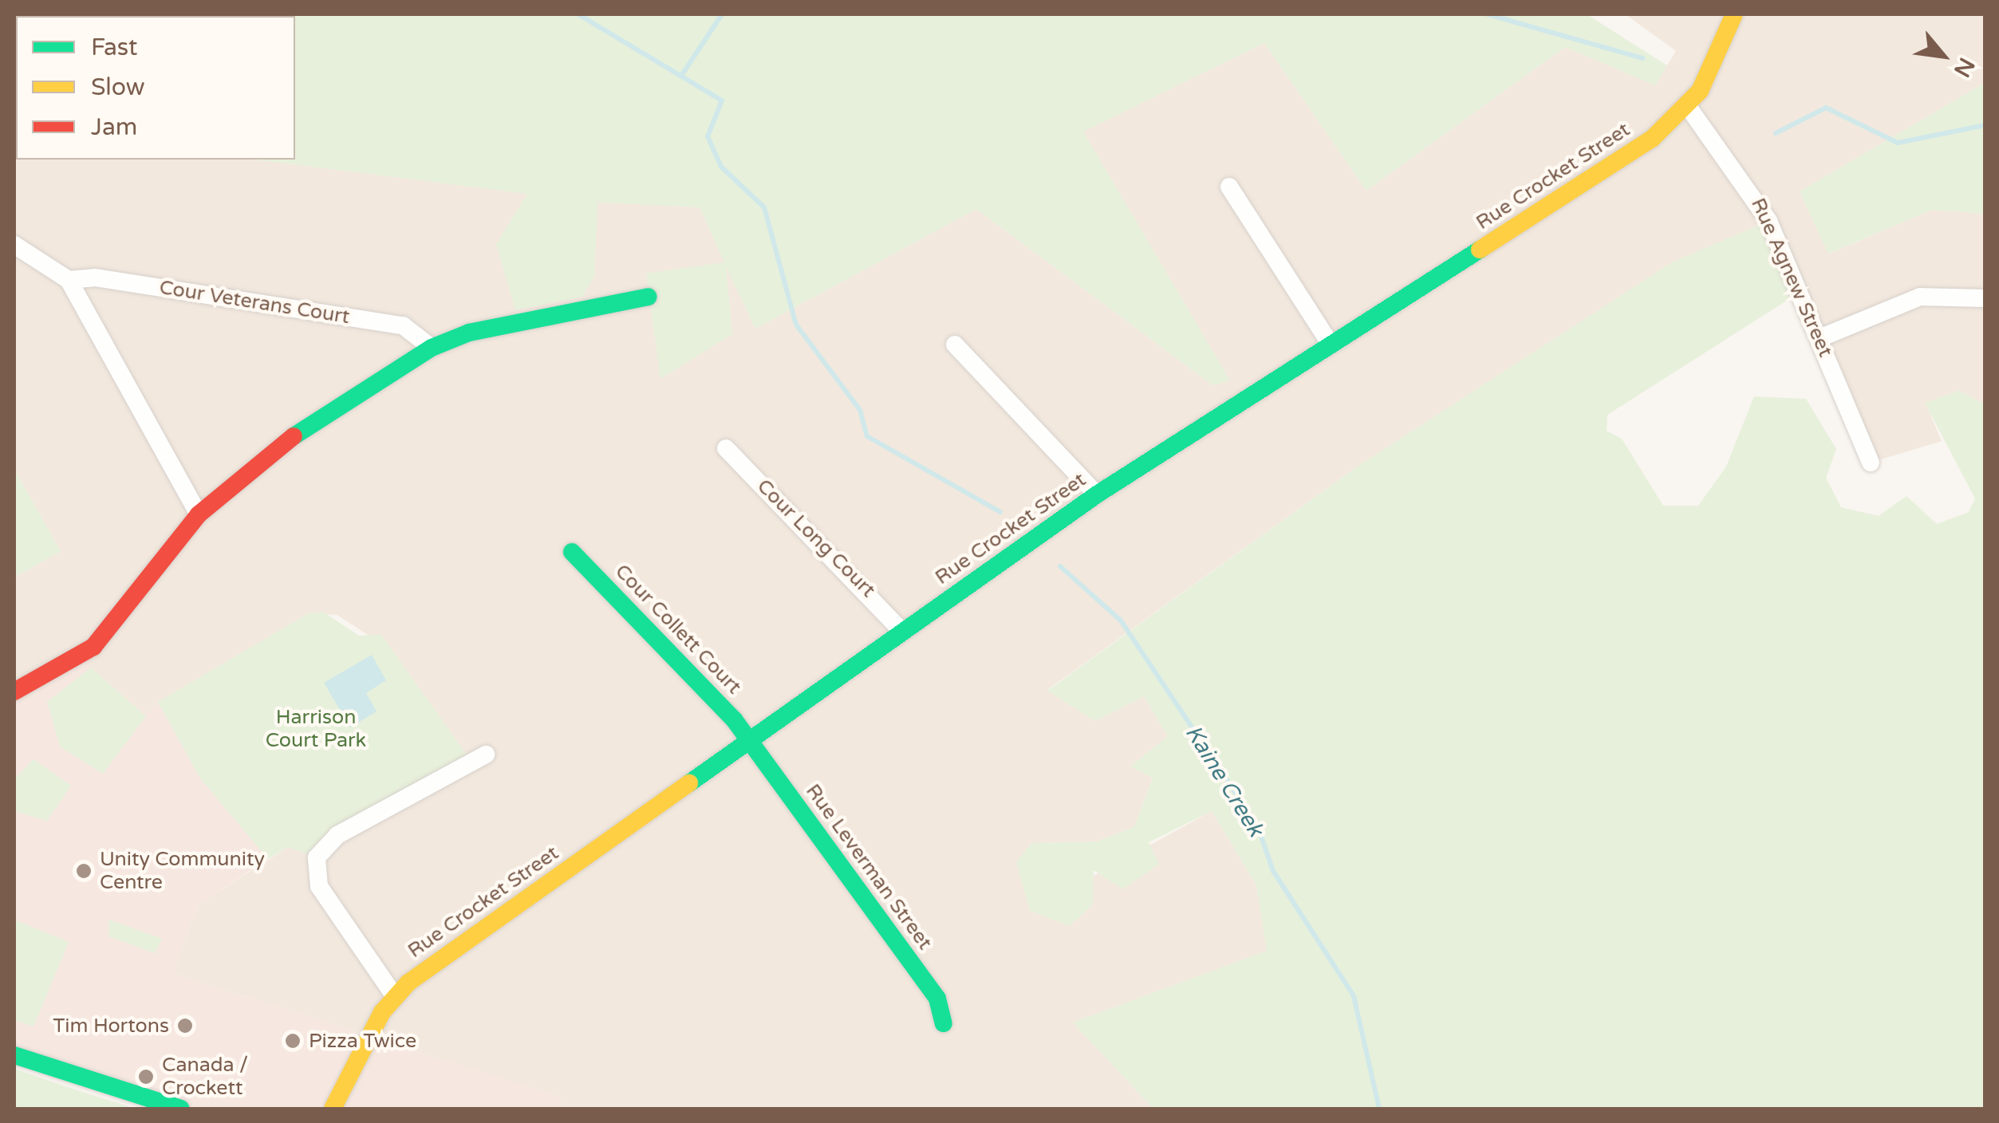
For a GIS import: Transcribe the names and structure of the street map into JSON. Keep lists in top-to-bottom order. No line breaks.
{"streets":{"street":["Rue Crocket Street","Rue Agnew Street","Cour Veterans Court","Cour Long Court","Cour Collett Court","Rue Leverman Street"]},"crossings":[["Rue Crocket Street","Rue Agnew Street"],["Rue Crocket Street","Cour Long Court"],["Rue Crocket Street","Cour Collett Court"],["Rue Crocket Street","Rue Leverman Street"],["Cour Collett Court","Rue Leverman Street"]],"water":["Kaine Creek"],"parks":["Harrison Court Park"],"places":["Unity Community Centre","Tim Hortons","Pizza Twice","Canada / Crockett"],"legend":["Fast","Slow","Jam"],"north":"bottom right"}
